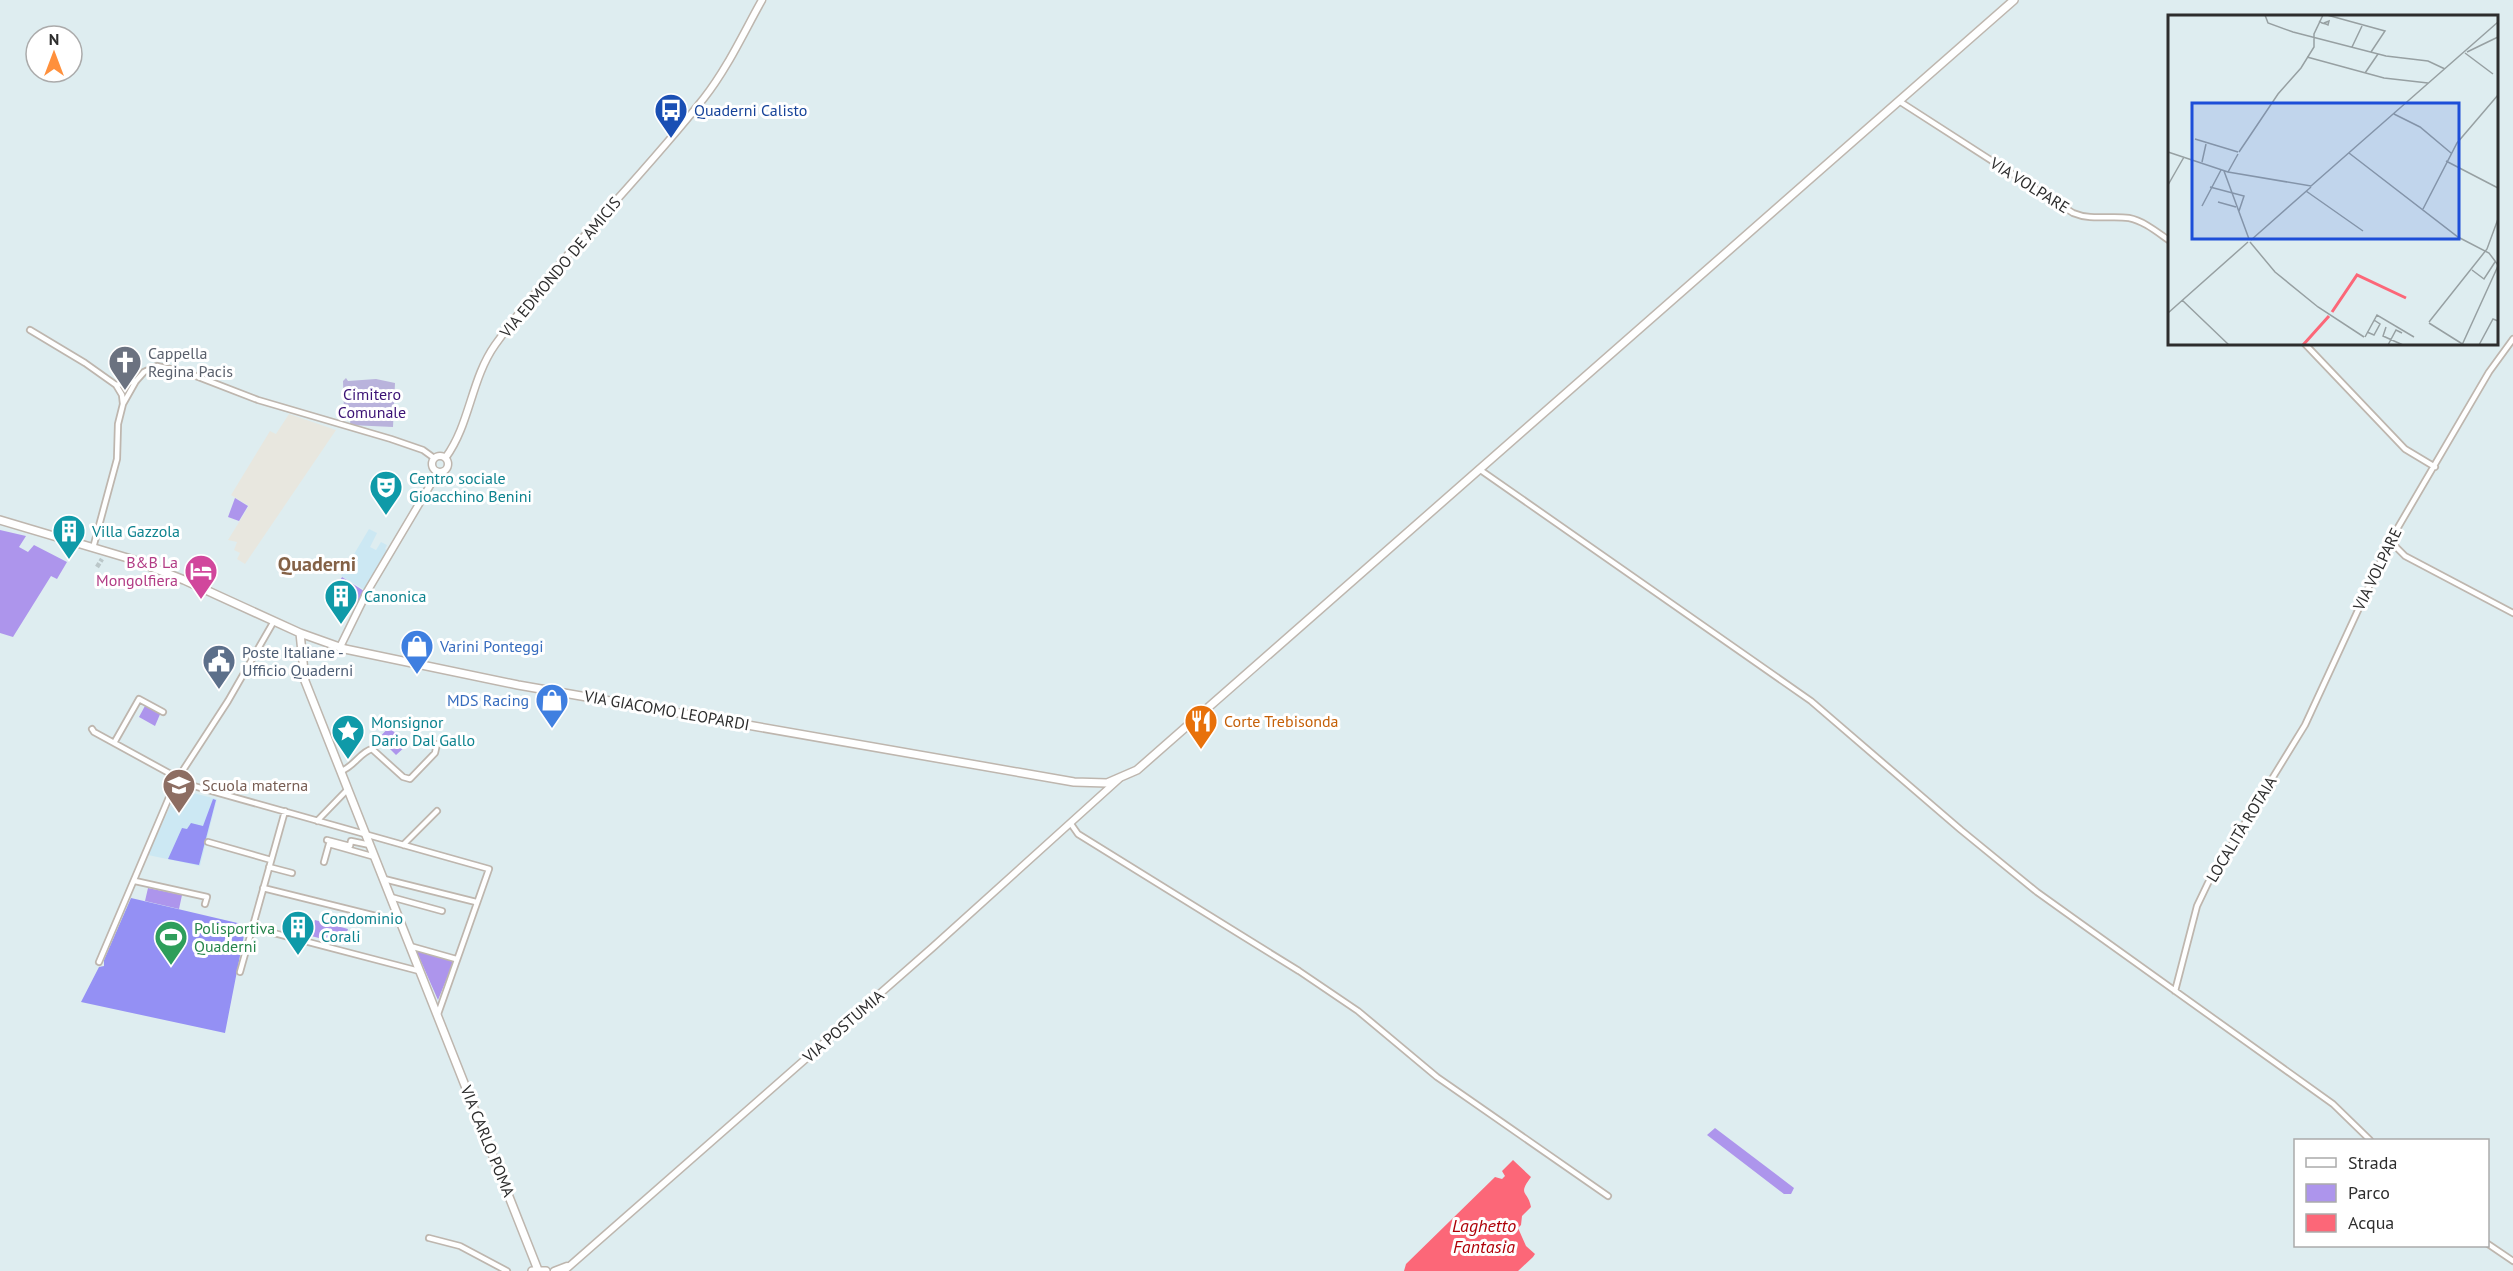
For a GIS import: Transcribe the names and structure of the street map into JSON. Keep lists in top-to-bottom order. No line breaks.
{"streets":{"main road":["VIA GIACOMO LEOPARDI","VIA CARLO POMA"],"street":["VIA VOLPARE","VIA EDMONDO DE AMICIS","LOCALITÀ ROTAIA","VIA POSTUMIA"]},"crossings":[["VIA VOLPARE","LOCALITÀ ROTAIA"],["VIA GIACOMO LEOPARDI","VIA POSTUMIA"],["VIA GIACOMO LEOPARDI","VIA CARLO POMA"]],"districts":["Quaderni"],"water":["Laghetto Fantasia"],"parks":["Cimitero Comunale"],"places":{"bus stop":["Quaderni Calisto"],"church":["Cappella Regina Pacis"],"theatre":["Centro sociale Gioacchino Benini"],"building":["Villa Gazzola","Canonica","Condominio Corali"],"hotel":["B&B La Mongolfiera"],"shop":["Varini Ponteggi","MDS Racing"],"public building":["Poste Italiane - Ufficio Quaderni"],"restaurant":["Corte Trebisonda"],"place":["Monsignor Dario Dal Gallo"],"school or university":["Scuola materna"],"sports":["Polisportiva Quaderni"]},"legend":["Strada","Parco","Acqua"],"north":"top"}
